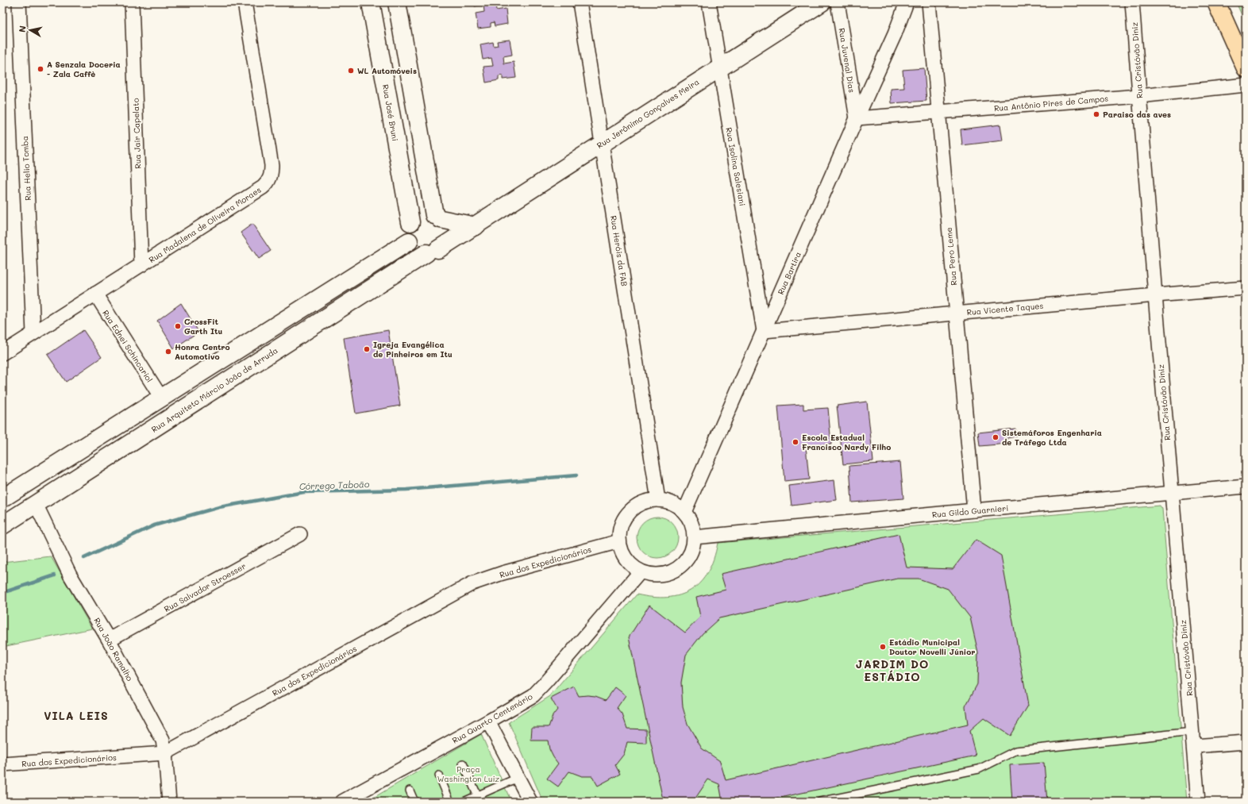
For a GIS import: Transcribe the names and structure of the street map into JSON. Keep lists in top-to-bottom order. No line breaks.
{"streets":{"street":["Rua Juvenal Dias","Rua Cristóvão Diniz","Rua Antônio Pires de Campos","Rua José Bruni","Rua Jerônimo Gonçalves Meira","Rua Jair Capelato","Rua Isolina Salesiani","Rua Helio Tomba","Rua Madalena de Oliveira Moraes","Rua Heróis da FAB","Rua Pero Leme","Rua Bartira","Rua Vicente Taques","Rua Ednei Schincariol","Rua Arquiteto Márcio João de Arruda","Rua Gildo Guarnieri","Rua dos Expedicionários","Rua Salvador Stroesser","Rua João Ramalho","Rua Quarto Centenário"]},"crossings":[["Rua Juvenal Dias","Rua Antônio Pires de Campos"],["Rua Juvenal Dias","Rua Bartira"],["Rua Cristóvão Diniz","Rua Antônio Pires de Campos"],["Rua Cristóvão Diniz","Rua Vicente Taques"],["Rua Cristóvão Diniz","Rua Gildo Guarnieri"],["Rua Antônio Pires de Campos","Rua Pero Leme"],["Rua Antônio Pires de Campos","Rua Bartira"],["Rua José Bruni","Rua Jerônimo Gonçalves Meira"],["Rua José Bruni","Rua Arquiteto Márcio João de Arruda"],["Rua Jerônimo Gonçalves Meira","Rua Isolina Salesiani"],["Rua Jerônimo Gonçalves Meira","Rua Heróis da FAB"],["Rua Jerônimo Gonçalves Meira","Rua Arquiteto Márcio João de Arruda"],["Rua Jair Capelato","Rua Madalena de Oliveira Moraes"],["Rua Isolina Salesiani","Rua Bartira"],["Rua Isolina Salesiani","Rua Vicente Taques"],["Rua Helio Tomba","Rua Madalena de Oliveira Moraes"],["Rua Madalena de Oliveira Moraes","Rua Ednei Schincariol"],["Rua Heróis da FAB","Rua Bartira"],["Rua Heróis da FAB","Rua Gildo Guarnieri"],["Rua Heróis da FAB","Rua dos Expedicionários"],["Rua Heróis da FAB","Rua Quarto Centenário"],["Rua Pero Leme","Rua Vicente Taques"],["Rua Pero Leme","Rua Gildo Guarnieri"],["Rua Bartira","Rua Vicente Taques"],["Rua Bartira","Rua Gildo Guarnieri"],["Rua Bartira","Rua dos Expedicionários"],["Rua Bartira","Rua Quarto Centenário"],["Rua Arquiteto Márcio João de Arruda","Rua João Ramalho"],["Rua Gildo Guarnieri","Rua dos Expedicionários"],["Rua Gildo Guarnieri","Rua Quarto Centenário"],["Rua dos Expedicionários","Rua João Ramalho"],["Rua dos Expedicionários","Rua Quarto Centenário"],["Rua Salvador Stroesser","Rua João Ramalho"]],"districts":["JARDIM DO ESTÁDIO","VILA LEIS"],"water":["Córrego Taboão"],"parks":["Praça Washington Luiz"],"places":["A Senzala Doceria - Zala Caffè","WL Automóveis","Paraiso das aves","CrossFit Garth Itu","Igreja Evangélica de Pinheiros em Itu","Honra Centro Automotivo","Sistemáforos Engenharia de Tráfego Ltda","Escola Estadual Francisco Nardy Filho","Estádio Municipal Doutor Novelli Júnior"],"north":"left"}
